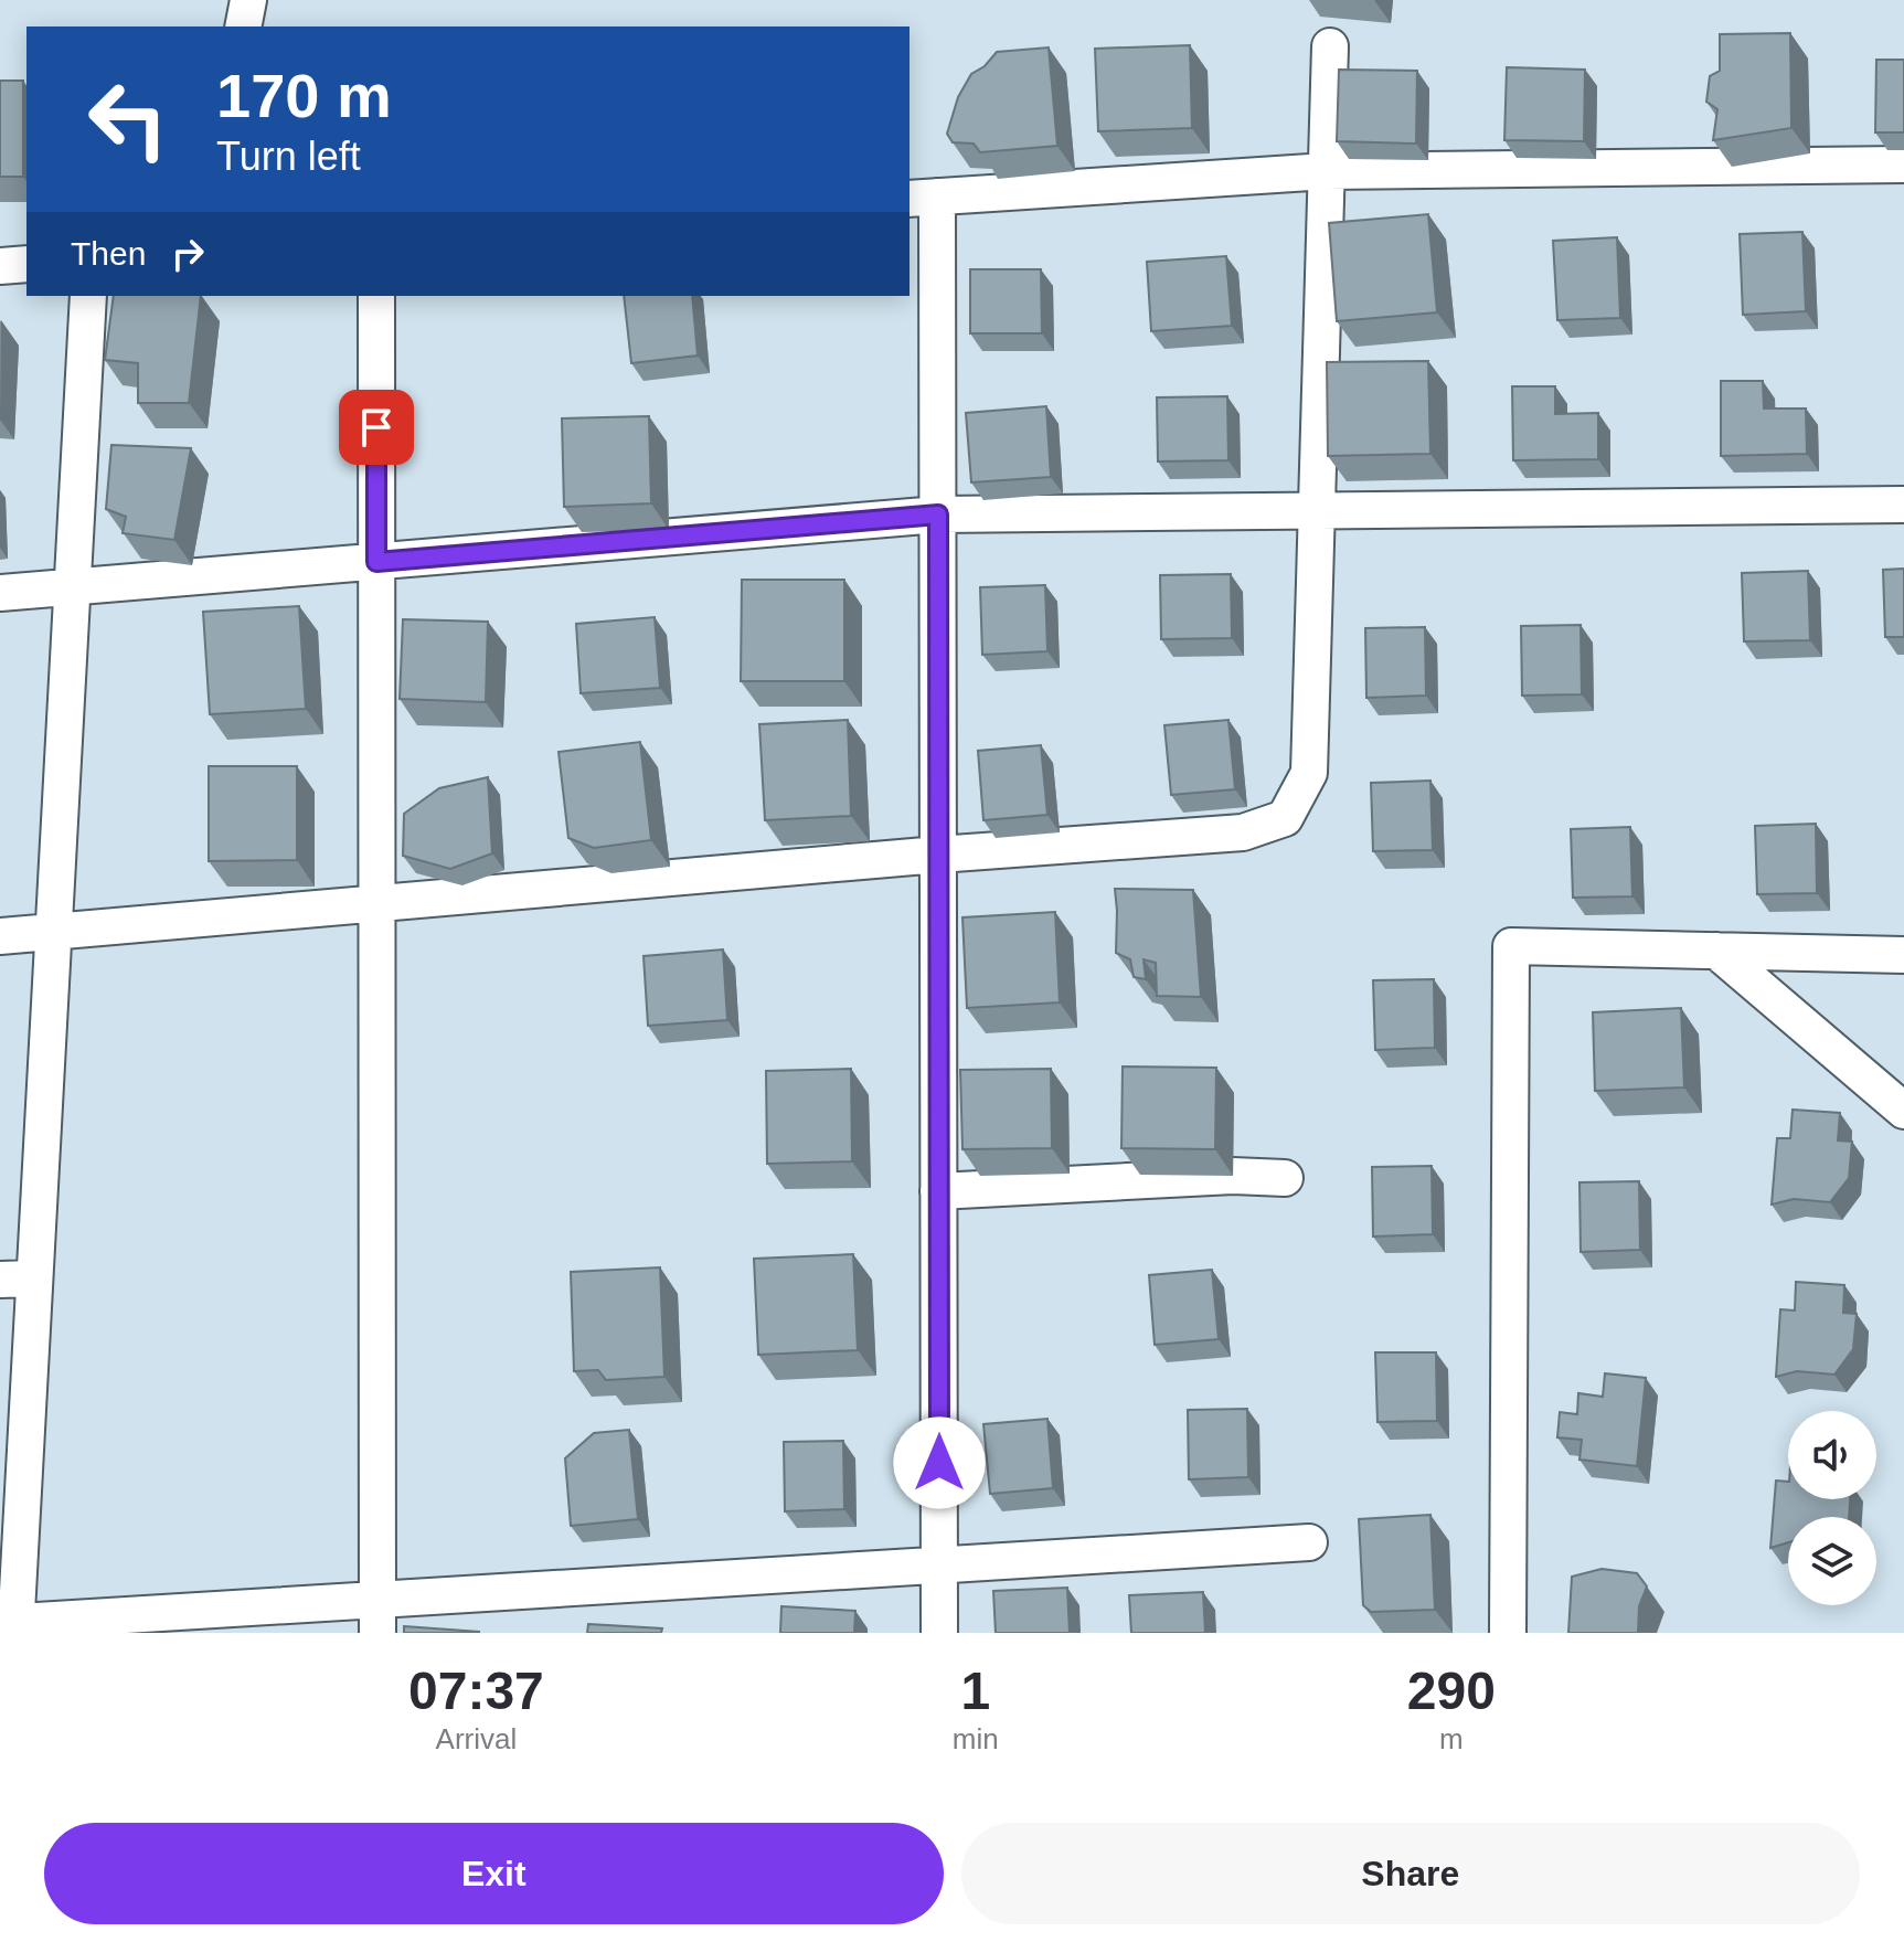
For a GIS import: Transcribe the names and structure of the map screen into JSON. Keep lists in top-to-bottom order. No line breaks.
{"page":{"turn":["170 m","Turn left"],"then":"Then","eta":["07:37","Arrival","1","min","290","m"],"buttons":["Exit","Share"]}}
